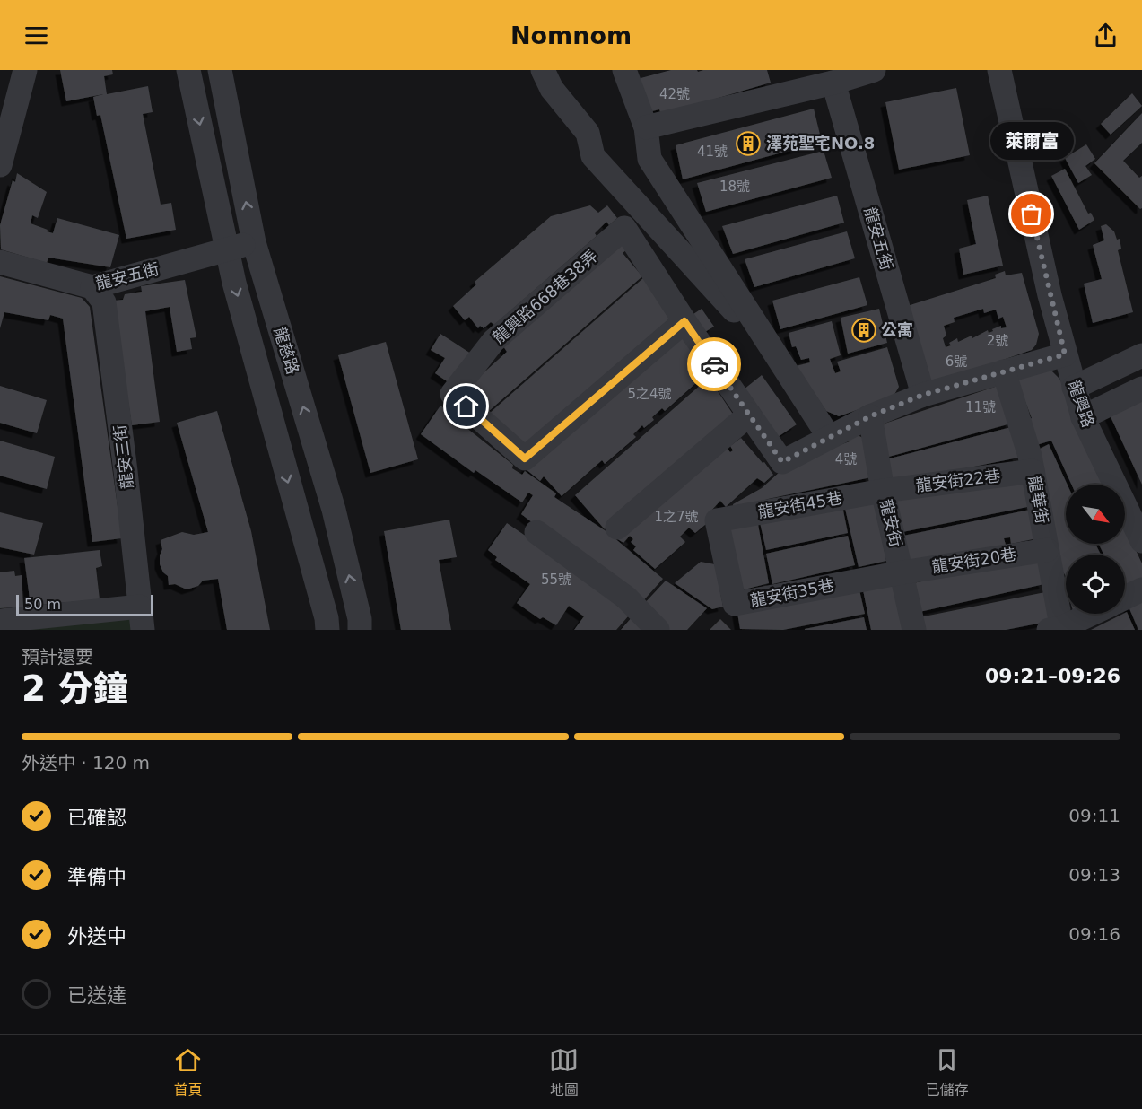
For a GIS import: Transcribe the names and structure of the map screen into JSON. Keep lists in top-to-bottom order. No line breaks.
{"streets":{"street":["龍安五街","龍興路668巷38弄","龍慈路","龍興路","龍安三街","龍安街22巷","龍華街","龍安街45巷","龍安街","龍安街20巷","龍安街35巷"]},"crossings":[["龍安五街","龍慈路"],["龍安五街","龍安三街"],["龍安街22巷","龍華街"],["龍安街22巷","龍安街45巷"],["龍安街22巷","龍安街"],["龍華街","龍安街20巷"],["龍安街45巷","龍安街"],["龍安街45巷","龍安街35巷"],["龍安街","龍安街20巷"],["龍安街","龍安街35巷"],["龍安街20巷","龍安街35巷"]],"places":{"building":["澤苑聖宅NO.8","公寓"],"other":["萊爾富"]},"house_numbers":["42號","41號","18號","2號","6號","5之4號","11號","4號","1之7號","55號"],"scale_bar":"50 m","north":"bottom right","page":{"header":"Nomnom","bubble":"萊爾富","scale":"50 m","heading":["2 分鐘","預計還要","09:21–09:26"],"bar":"外送中 · 120 m","list":[["已確認","09:11"],["準備中","09:13"],["外送中","09:16"],"已送達"],"tabs":["首頁","地圖","已儲存"]}}
